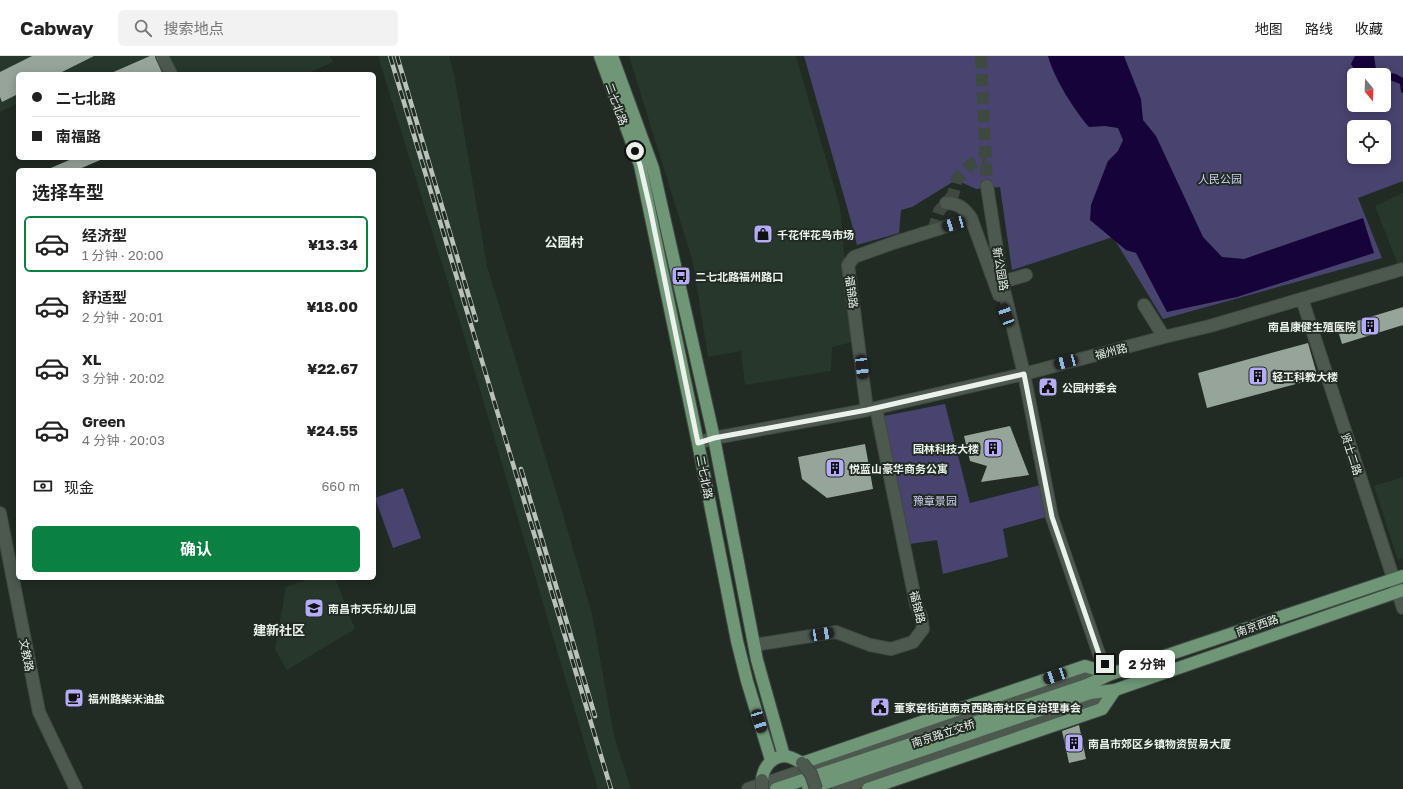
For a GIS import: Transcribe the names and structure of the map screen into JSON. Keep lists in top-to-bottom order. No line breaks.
{"streets":{"main road":["二七北路","南京西路","南京路立交桥"],"street":["新公园路","福锦路","福州路","贤士二路","文教路"]},"crossings":[["二七北路","福锦路"],["二七北路","福州路"],["新公园路","福州路"],["新公园路","南京西路"],["新公园路","南京路立交桥"],["福锦路","福州路"],["福州路","贤士二路"],["贤士二路","南京西路"],["南京西路","南京路立交桥"]],"districts":["公园村","建新社区"],"parks":["人民公园","豫章景园"],"places":{"shop":["千花伴花鸟市场"],"bus stop":["二七北路福州路口"],"building":["南昌康健生殖医院","轻工科教大楼","园林科技大楼","悦蓝山豪华商务公寓","南昌市郊区乡镇物资贸易大厦"],"public building":["公园村委会","董家窑街道南京西路南社区自治理事会"],"school or university":["南昌市天乐幼儿园"],"cafe":["福州路柴米油盐"]},"north":"bottom","page":{"header":"Cabway","search":"搜索地点","nav":["地图","路线","收藏"],"banner":["二七北路","南福路"],"heading":"选择车型","list":[{"name":"经济型","note":"1 分钟 · 20:00","value":"¥13.34"},{"name":"舒适型","note":"2 分钟 · 20:01","value":"¥18.00"},{"name":"XL","note":"3 分钟 · 20:02","value":"¥22.67"},{"name":"Green","note":"4 分钟 · 20:03","value":"¥24.55"}],"pay":["现金","660 m"],"buttons":"确认","bubble":"2 分钟"}}
